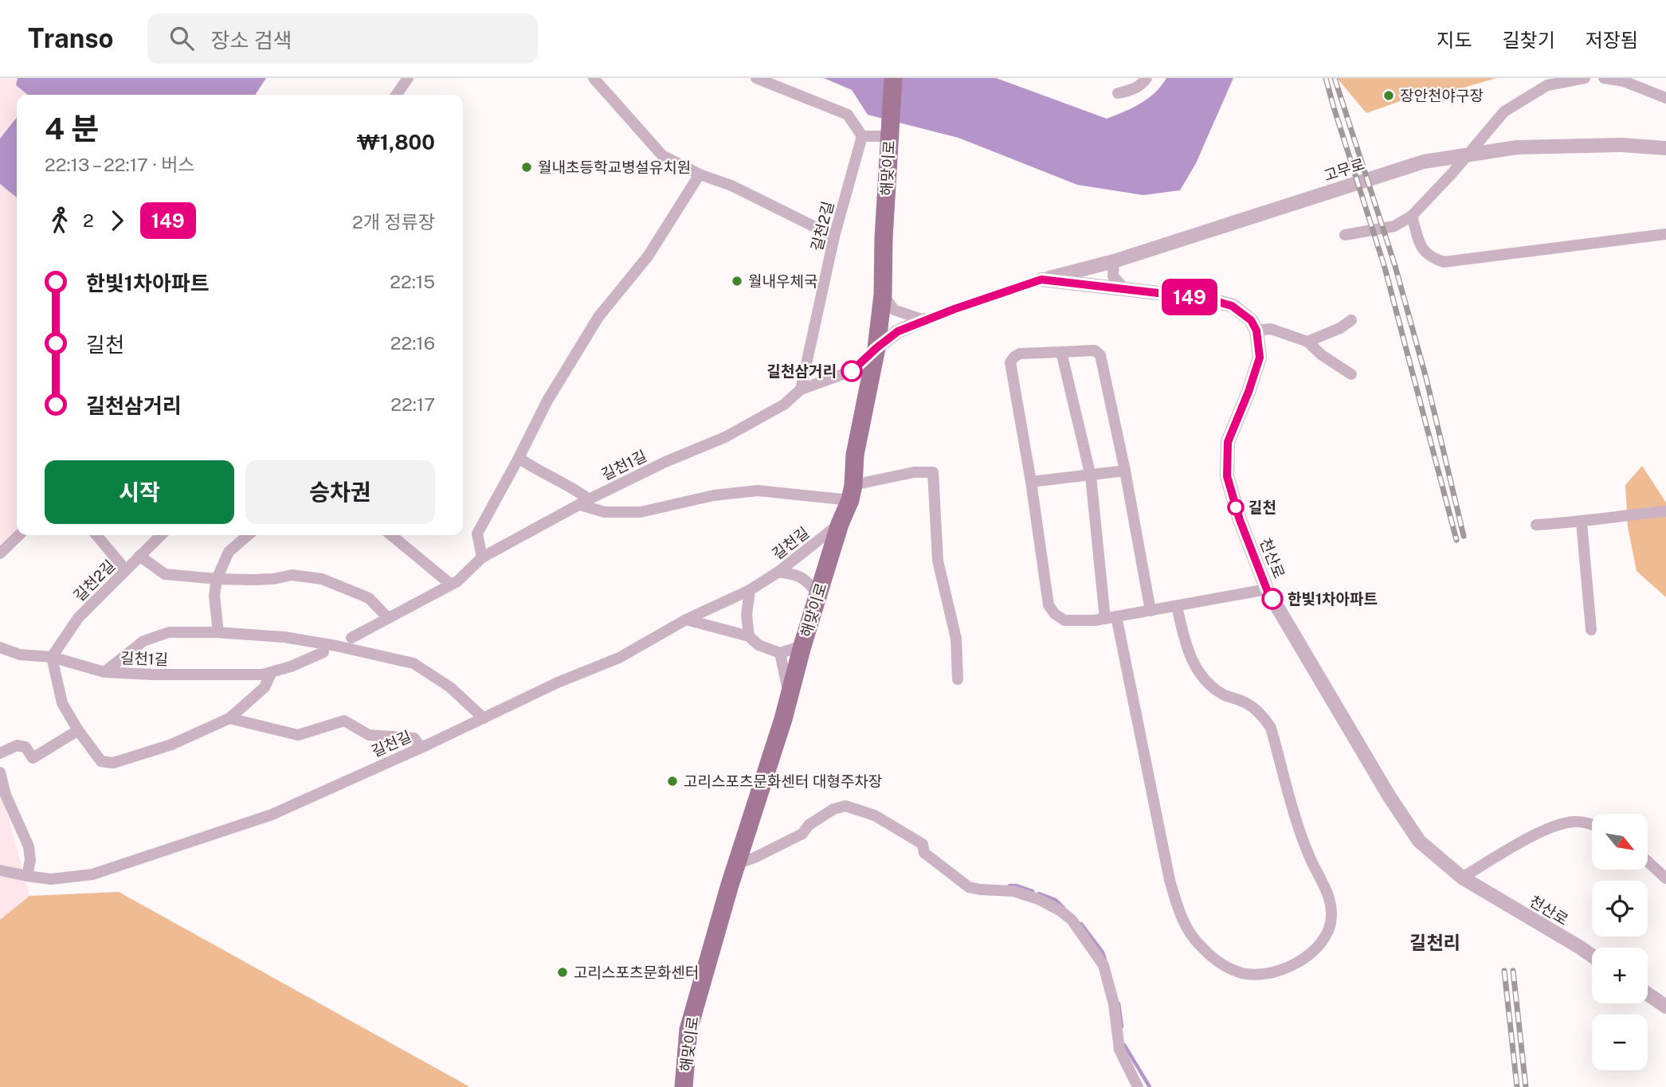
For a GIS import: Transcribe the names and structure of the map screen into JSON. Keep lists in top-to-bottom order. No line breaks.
{"streets":{"main road":["해맞이로"],"street":["고무로","길천2길","길천1길","길천길","천산로"]},"crossings":[["해맞이로","길천1길"],["해맞이로","길천길"],["길천2길","길천1길"]],"districts":["길천리"],"places":["장안천야구장","월내초등학교병설유치원","월내우체국","길천삼거리","길천","한빛1차아파트","고리스포츠문화센터 대형주차장","고리스포츠문화센터"],"lines":["bus line 149"],"north":"bottom right","page":{"header":"Transo","search":"장소 검색","nav":["지도","길찾기","저장됨"],"on_map":"149","heading":["4 분","22:13 – 22:17 · 버스","₩1,800"],"legs":["2","149","2개 정류장"],"list":[{"name":"한빛1차아파트","value":"22:15"},{"name":"길천","value":"22:16"},{"name":"길천삼거리","value":"22:17"}],"buttons":["시작","승차권"],"map_buttons":["+","−"]}}
